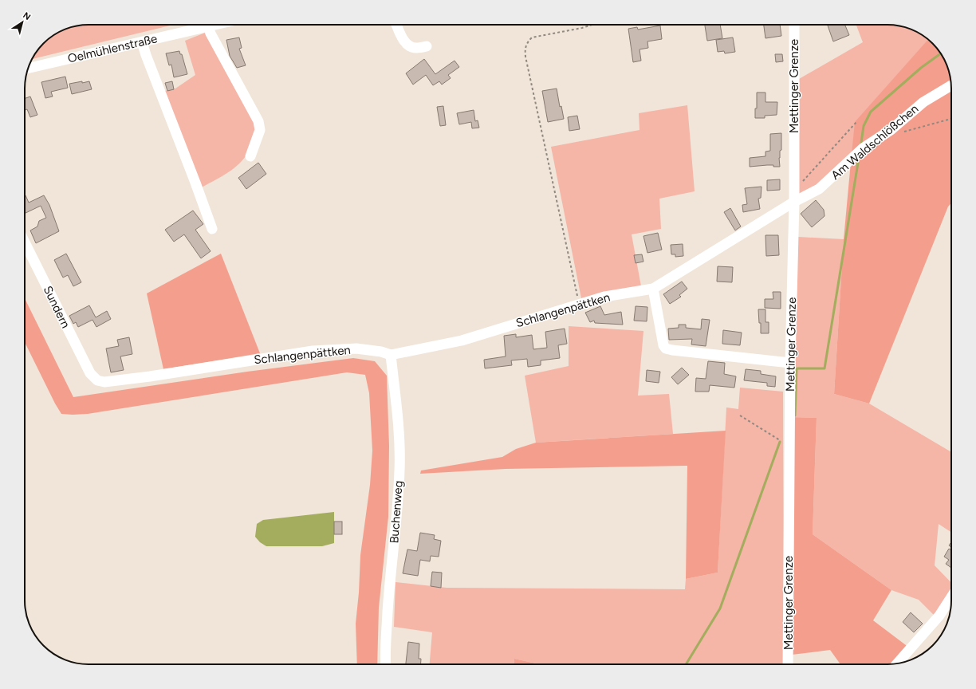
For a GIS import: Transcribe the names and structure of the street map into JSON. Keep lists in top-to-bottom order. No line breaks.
{"streets":{"street":["Oelmühlenstraße","Mettinger Grenze","Am Waldschlößchen","Sundern","Schlangenpättken","Buchenweg"]},"crossings":[["Mettinger Grenze","Am Waldschlößchen"],["Mettinger Grenze","Schlangenpättken"],["Am Waldschlößchen","Schlangenpättken"],["Sundern","Schlangenpättken"],["Schlangenpättken","Buchenweg"]],"north":"top right"}
